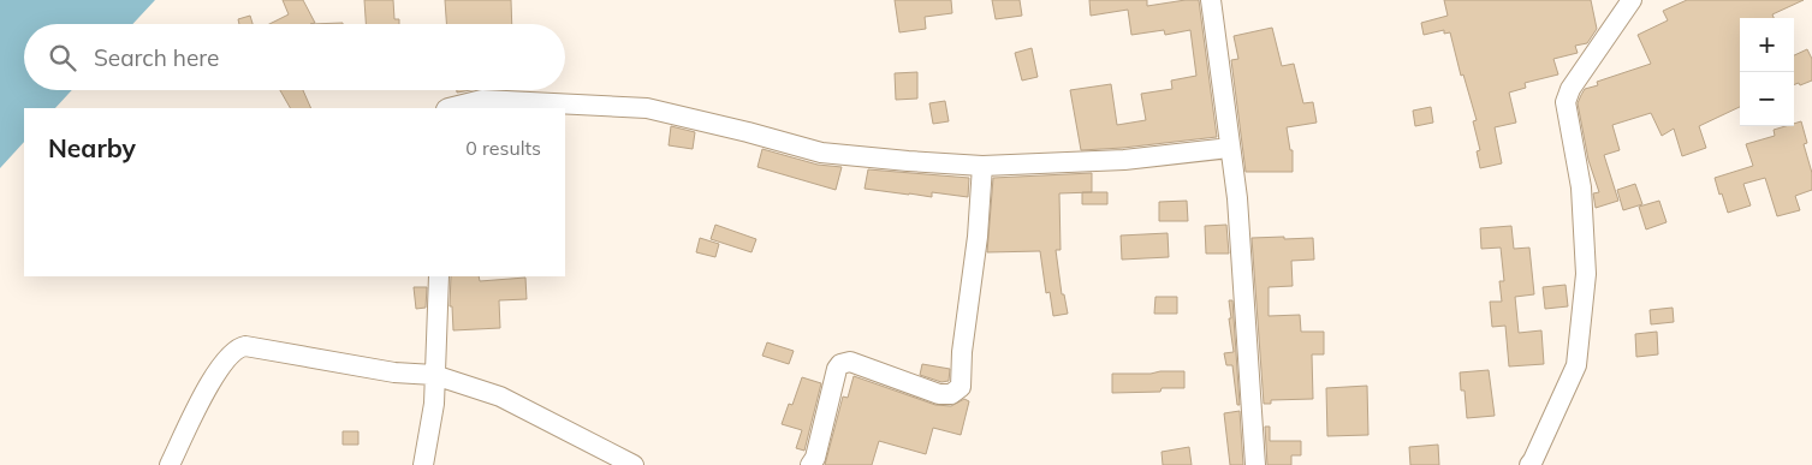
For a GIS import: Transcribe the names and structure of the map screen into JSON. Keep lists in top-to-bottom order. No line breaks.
{"page":{"map_buttons":["+","−"],"search":"Search here","heading":["Nearby","0 results"]}}
